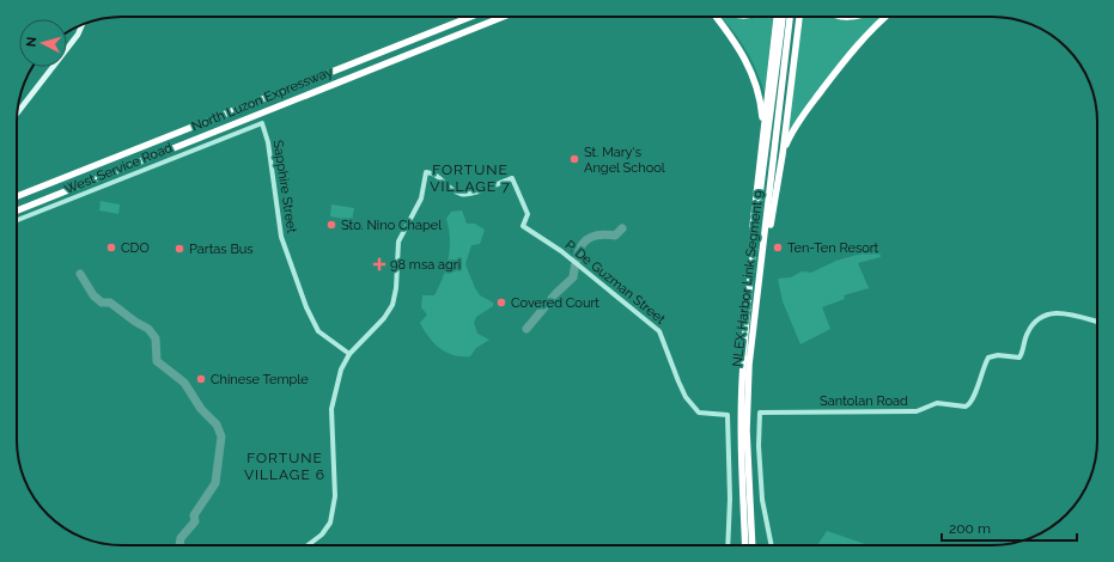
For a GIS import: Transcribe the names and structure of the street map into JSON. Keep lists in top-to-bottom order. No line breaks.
{"streets":{"highway":["North Luzon Expressway","NLEX Harbor Link Segment 9"],"street":["West Service Road","Sapphire Street","P. De Guzman Street","Santolan Road"]},"crossings":[["West Service Road","Sapphire Street"],["Sapphire Street","P. De Guzman Street"]],"districts":["FORTUNE VILLAGE 7","FORTUNE VILLAGE 6"],"places":{"other":["St. Mary's Angel School","Sto. Nino Chapel","CDO","Ten-Ten Resort","Partas Bus","Covered Court","Chinese Temple"],"health":["98 msa agri"]},"scale_bar":"200 m","north":"left"}
